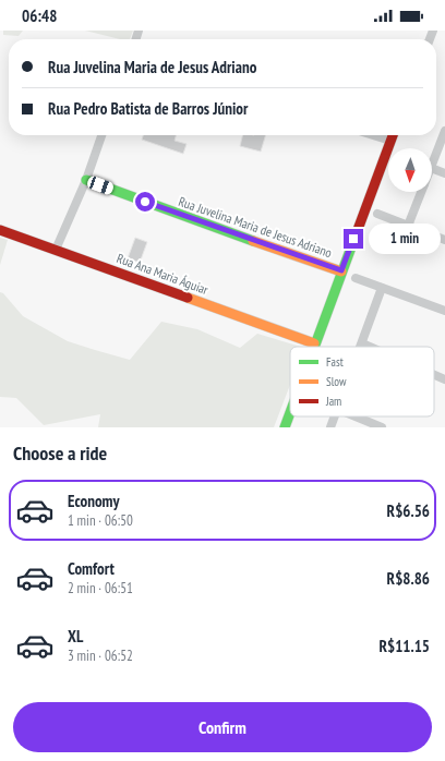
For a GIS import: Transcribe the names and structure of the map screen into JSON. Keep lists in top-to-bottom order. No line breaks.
{"streets":{"street":["Rua Juvelina Maria de Jesus Adriano","Rua Ana Maria Águiar"]},"legend":["Fast","Slow","Jam"],"north":"bottom","page":{"status":"06:48","banner":["Rua Juvelina Maria de Jesus Adriano","Rua Pedro Batista de Barros Júnior"],"bubble":"1 min","heading":"Choose a ride","list":[{"name":"Economy","note":"1 min · 06:50","value":"R$6.56"},{"name":"Comfort","note":"2 min · 06:51","value":"R$8.86"},{"name":"XL","note":"3 min · 06:52","value":"R$11.15"}],"buttons":"Confirm"}}
